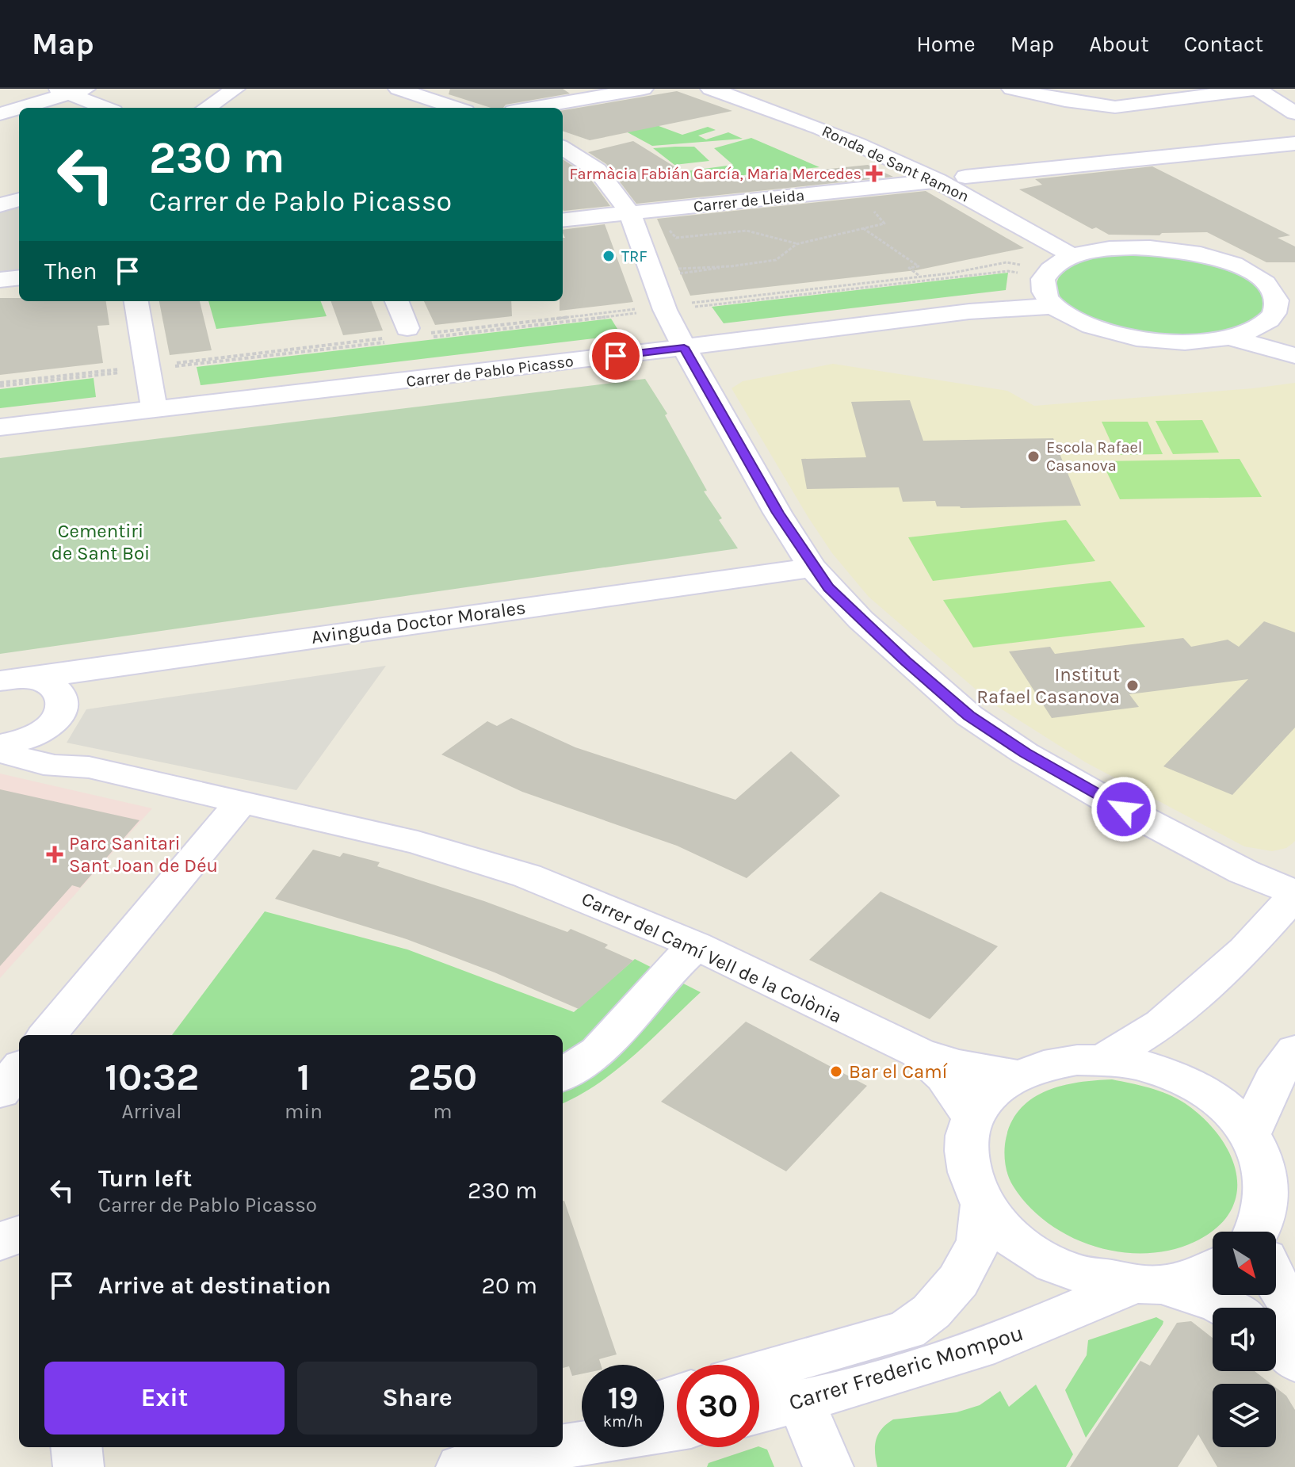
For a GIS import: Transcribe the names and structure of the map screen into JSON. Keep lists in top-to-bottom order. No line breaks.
{"streets":{"street":["Ronda de Sant Ramon","Carrer de Lleida","Carrer de Pablo Picasso","Avinguda Doctor Morales","Carrer del Camí Vell de la Colònia","Carrer Frederic Mompou"]},"crossings":[["Ronda de Sant Ramon","Carrer de Lleida"],["Ronda de Sant Ramon","Carrer de Pablo Picasso"]],"parks":["Cementiri de Sant Boi"],"places":{"health":["Farmàcia Fabián García, Maria Mercedes","Parc Sanitari Sant Joan de Déu"],"other":["TRF","Escola Rafael Casanova","Institut Rafael Casanova","Bar el Camí"]},"north":"bottom right","page":{"header":"Map","nav":["Home","Map","About","Contact"],"turn":["230 m","Carrer de Pablo Picasso"],"then":"Then","eta":["10:32","Arrival","1","min","250","m"],"list":[{"name":"Turn left","note":"Carrer de Pablo Picasso","value":"230 m"},{"name":"Arrive at destination","value":"20 m"}],"buttons":["Exit","Share"],"speed":"19 km/h","limit":"30"}}
